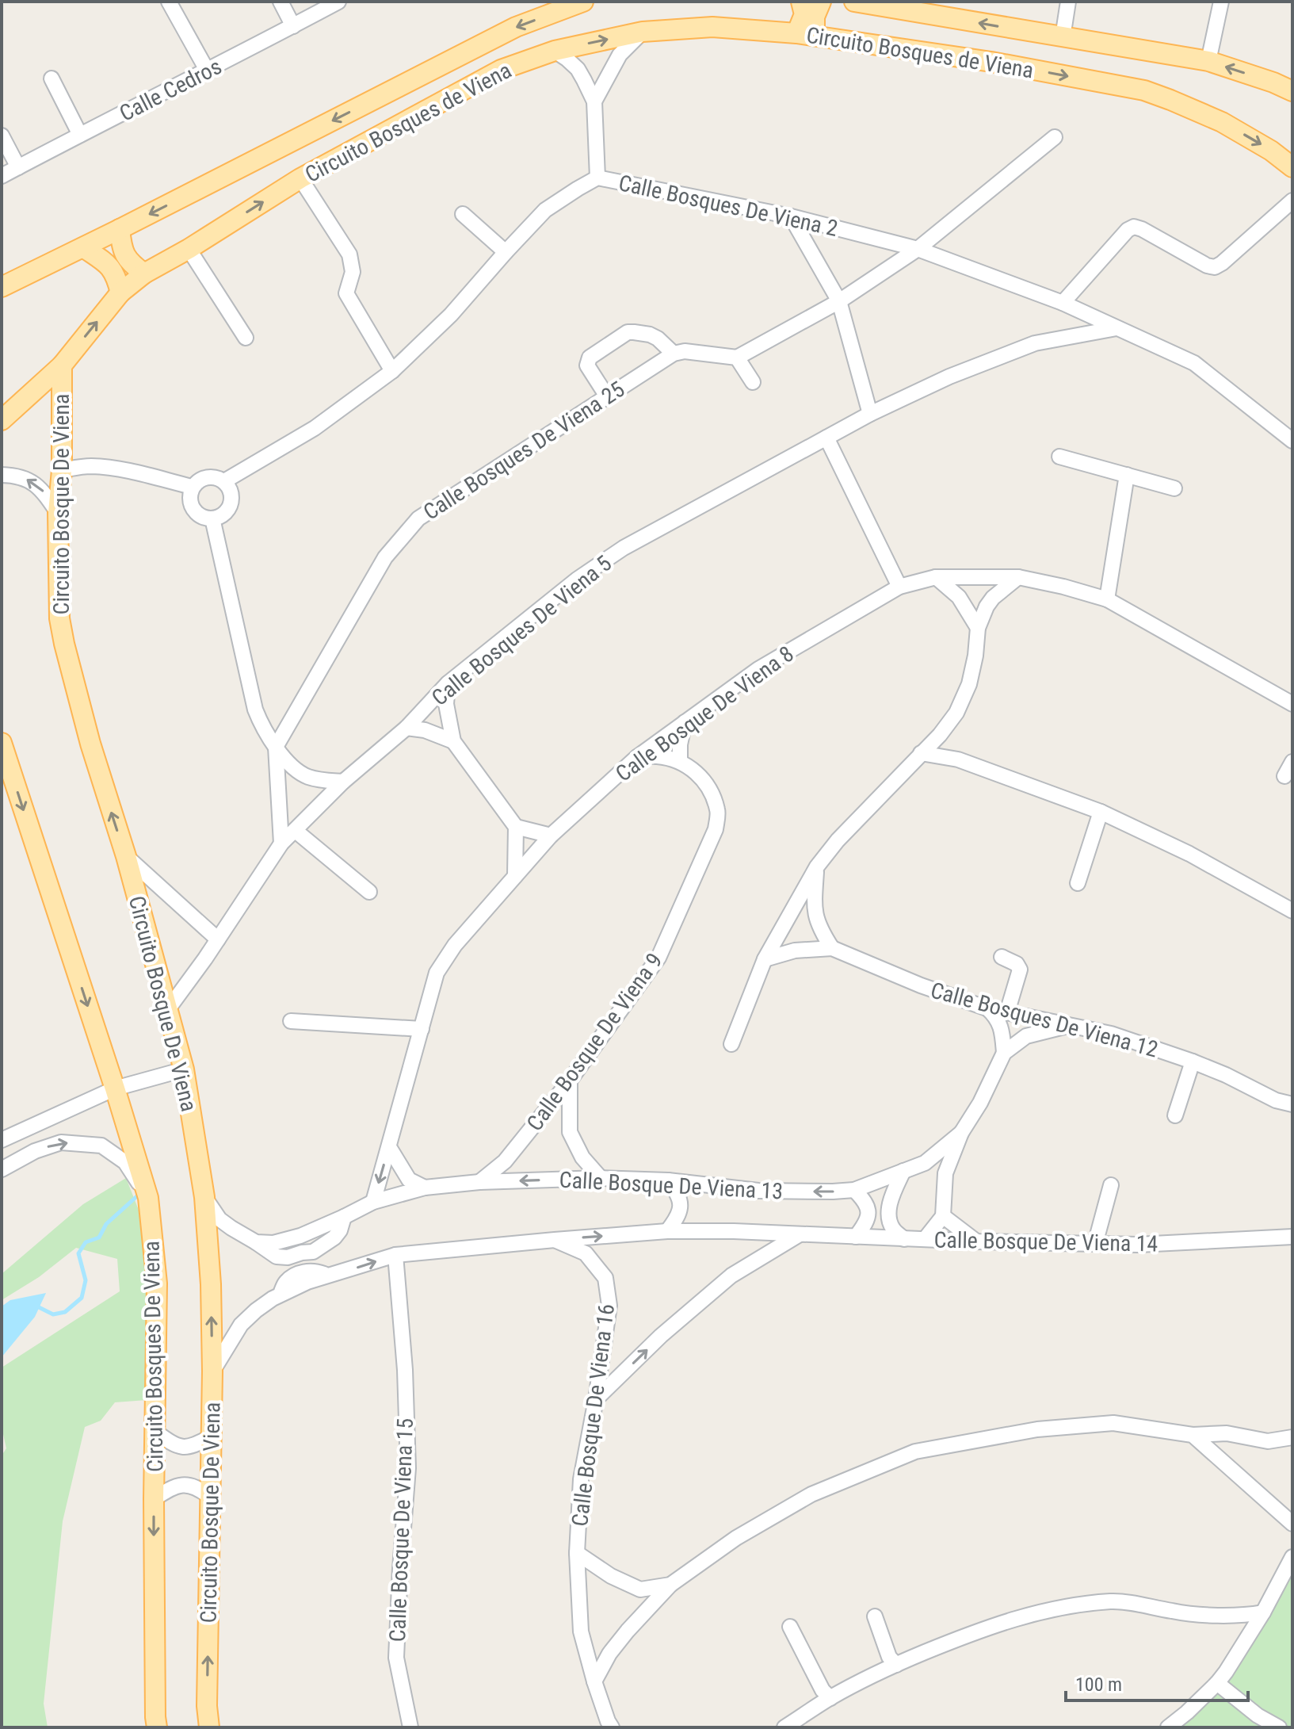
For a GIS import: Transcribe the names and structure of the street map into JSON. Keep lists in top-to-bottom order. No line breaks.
{"streets":{"main road":["Circuito Bosques de Viena","Circuito Bosque De Viena","Circuito Bosques De Viena"],"street":["Calle Cedros","Calle Bosques De Viena 2","Calle Bosques De Viena 25","Calle Bosques De Viena 5","Calle Bosque De Viena 8","Calle Bosques De Viena 12","Calle Bosque De Viena 9","Calle Bosque De Viena 13","Calle Bosque De Viena 14","Calle Bosque De Viena 16","Calle Bosque De Viena 15"]},"crossings":[["Circuito Bosques de Viena","Circuito Bosque De Viena"],["Calle Bosques De Viena 2","Calle Bosques De Viena 5"],["Circuito Bosque De Viena","Calle Bosques De Viena 5"],["Circuito Bosque De Viena","Calle Bosque De Viena 13"],["Calle Bosque De Viena 8","Calle Bosque De Viena 13"],["Calle Bosque De Viena 9","Calle Bosque De Viena 13"],["Calle Bosque De Viena 13","Calle Bosque De Viena 14"],["Calle Bosque De Viena 13","Calle Bosque De Viena 16"],["Calle Bosque De Viena 13","Calle Bosque De Viena 15"]],"one_way":["Circuito Bosque De Viena","Circuito Bosques De Viena"],"scale_bar":"100 m"}
